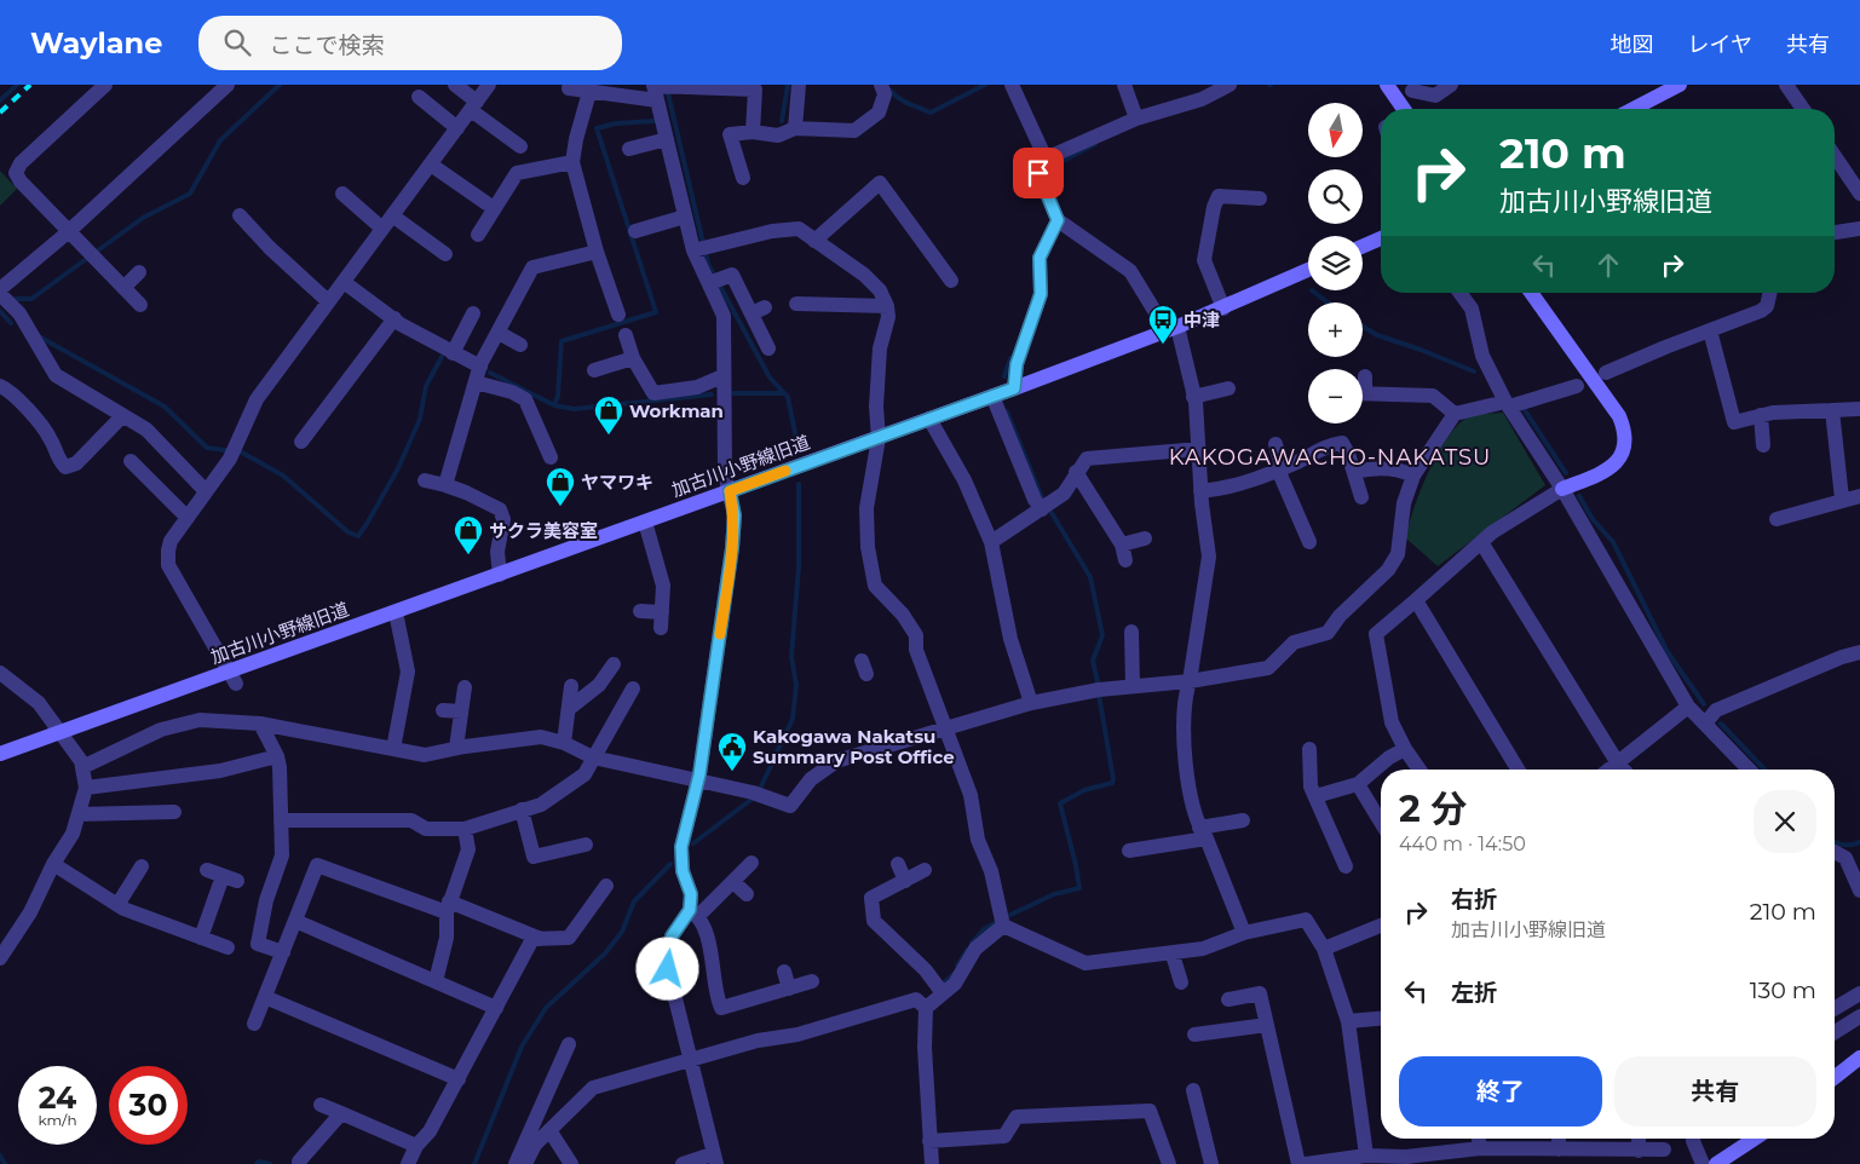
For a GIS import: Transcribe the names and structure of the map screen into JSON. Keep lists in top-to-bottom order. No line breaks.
{"streets":{"street":["加古川小野線旧道"]},"districts":["KAKOGAWACHO-NAKATSU"],"places":{"bus stop":["中津"],"shop":["Workman","ヤマワキ","サクラ美容室"],"public building":["Kakogawa Nakatsu Summary Post Office"]},"north":"bottom","page":{"header":"Waylane","search":"ここで検索","nav":["地図","レイヤ","共有"],"map_buttons":["+","−"],"turn":["210 m","加古川小野線旧道"],"heading":["2 分","440 m · 14:50"],"list":[{"name":"右折","note":"加古川小野線旧道","value":"210 m"},{"name":"左折","value":"130 m"}],"buttons":["終了","共有"],"speed":"24 km/h","limit":"30"}}
